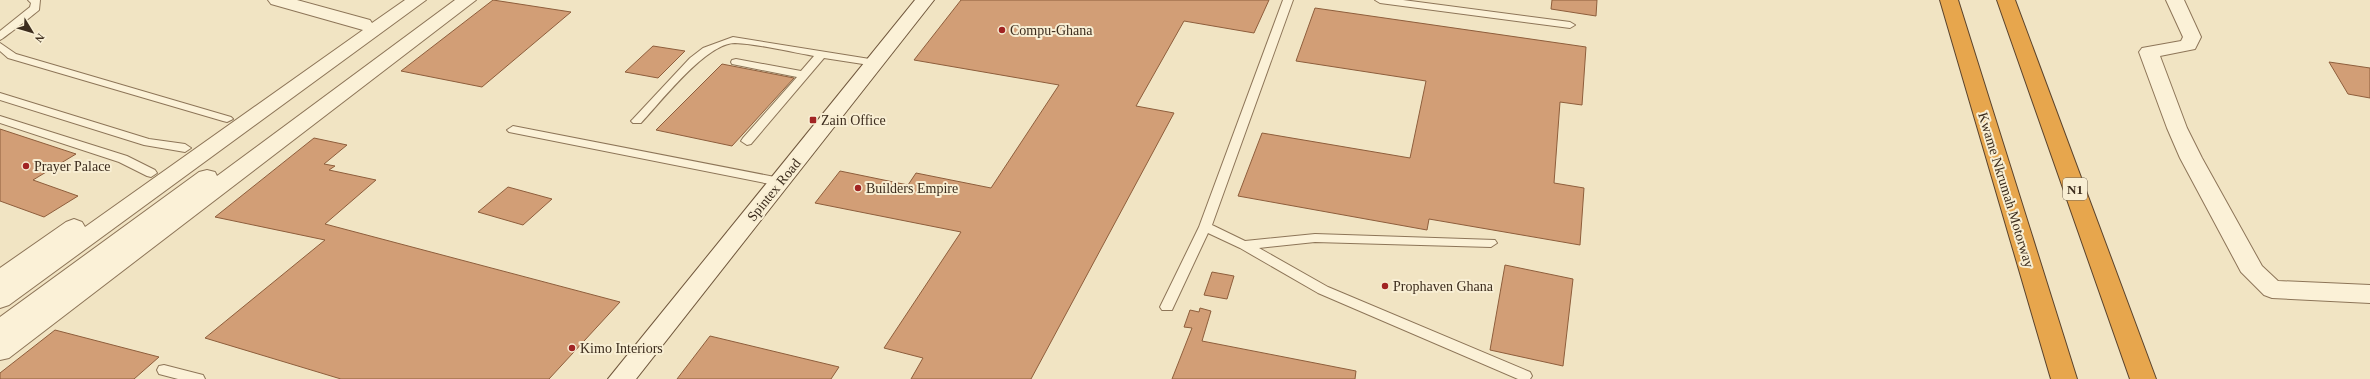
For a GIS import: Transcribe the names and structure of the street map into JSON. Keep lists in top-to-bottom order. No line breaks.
{"streets":{"highway":["N1","Kwame Nkrumah Motorway"],"street":["Spintex Road"]},"places":{"other":["Compu-Ghana","Prayer Palace","Builders Empire","Prophaven Ghana","Kimo Interiors"],"transit":["Zain Office"]},"north":"bottom right"}
